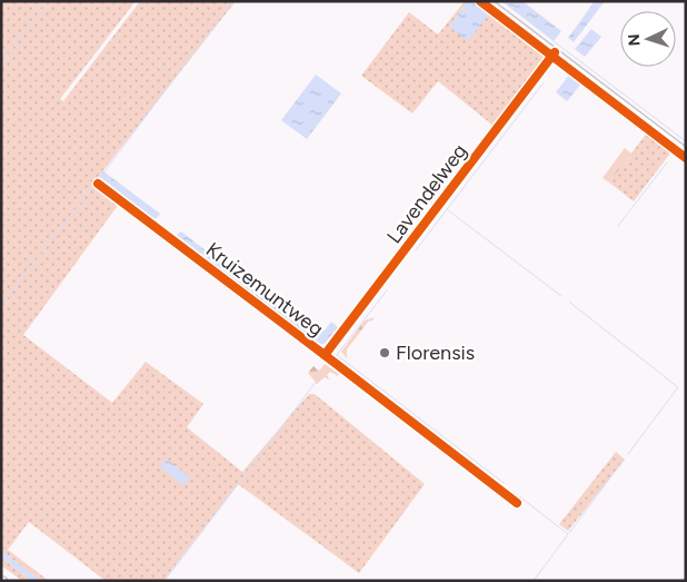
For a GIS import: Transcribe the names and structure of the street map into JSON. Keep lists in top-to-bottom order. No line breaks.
{"streets":{"street":["Lavendelweg","Kruizemuntweg"]},"crossings":[["Lavendelweg","Kruizemuntweg"]],"places":["Florensis"],"north":"left"}
